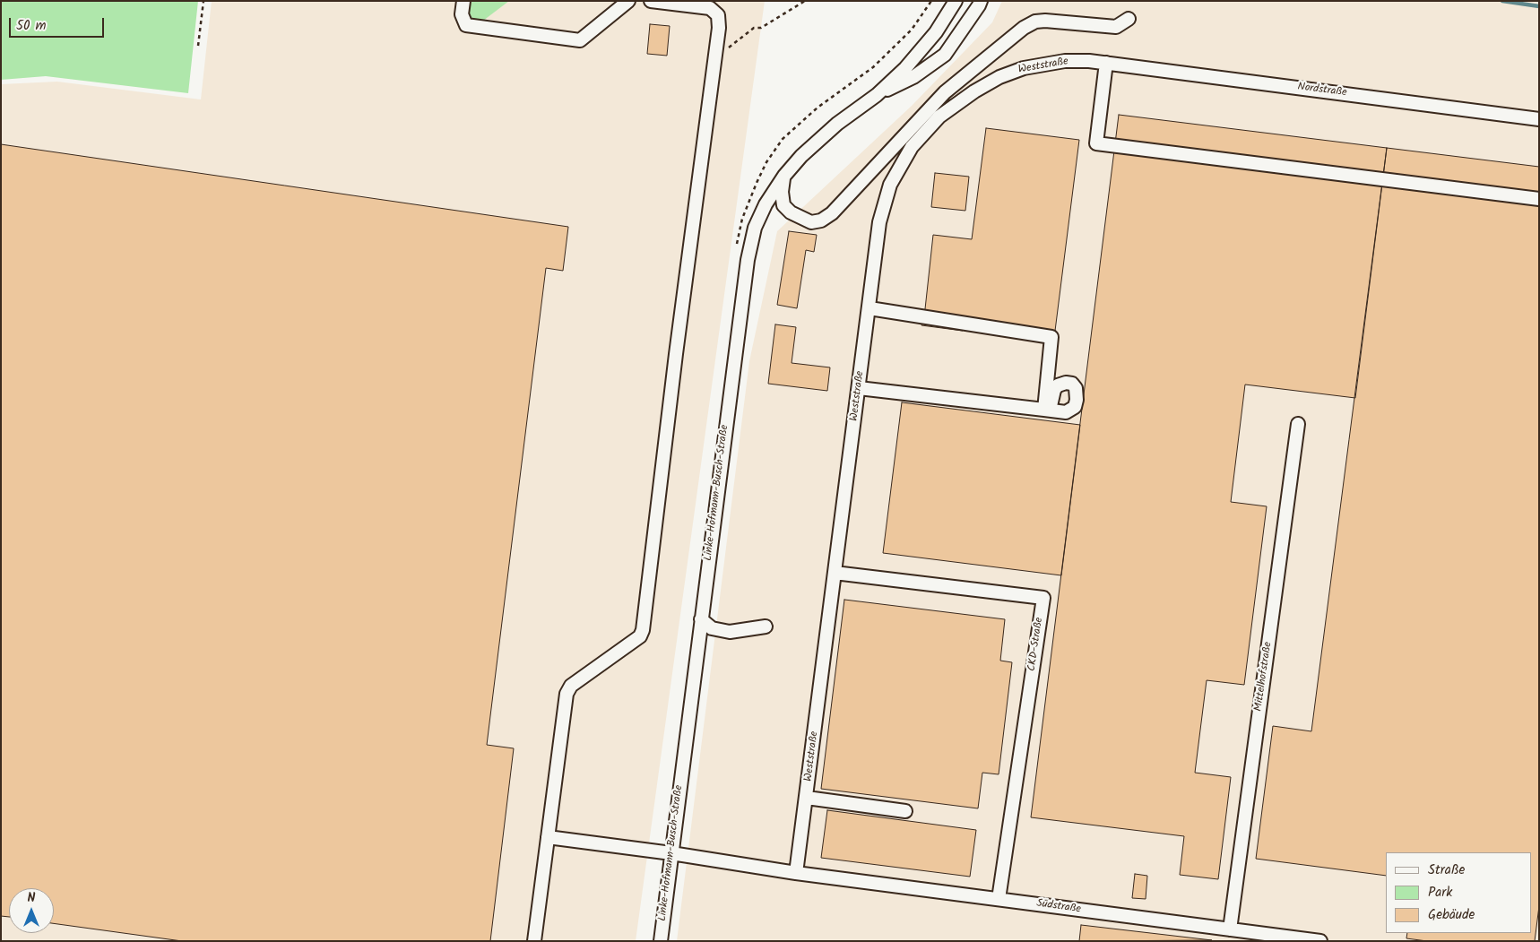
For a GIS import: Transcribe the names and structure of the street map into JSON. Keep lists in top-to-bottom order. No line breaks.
{"streets":{"street":["Weststraße","Nordstraße","Linke-Hofmann-Busch-Straße","CKD-Straße","Mittelhofstraße","Südstraße"]},"crossings":[["Weststraße","Nordstraße"],["Weststraße","CKD-Straße"],["Weststraße","Südstraße"],["Linke-Hofmann-Busch-Straße","Südstraße"],["CKD-Straße","Südstraße"],["Mittelhofstraße","Südstraße"]],"legend":["Straße","Park","Gebäude"],"scale_bar":"50 m","north":"top"}
